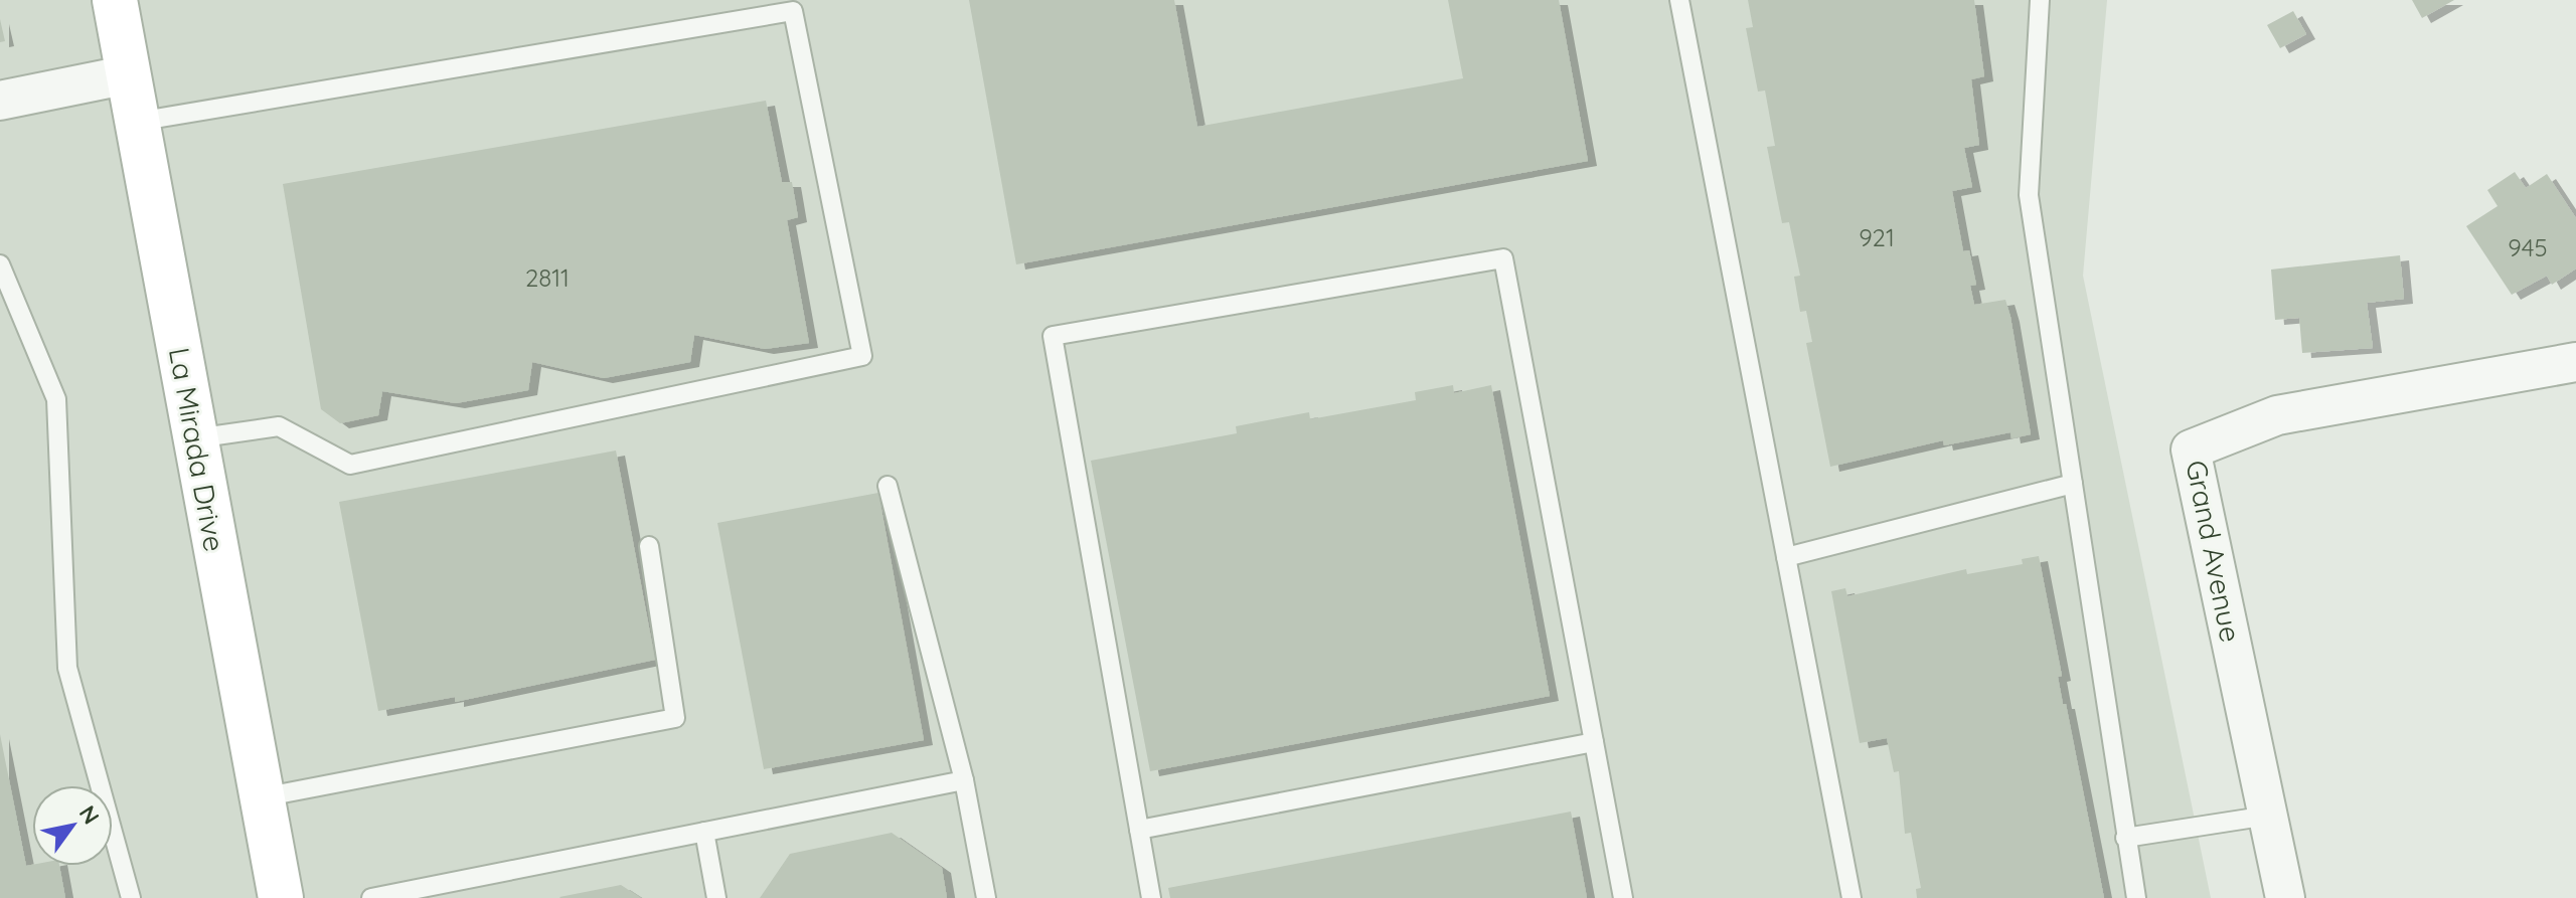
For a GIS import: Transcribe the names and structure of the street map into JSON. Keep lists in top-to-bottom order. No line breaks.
{"streets":{"main road":["La Mirada Drive"],"street":["Grand Avenue"]},"house_numbers":["921","945","2811"],"north":"top right"}
